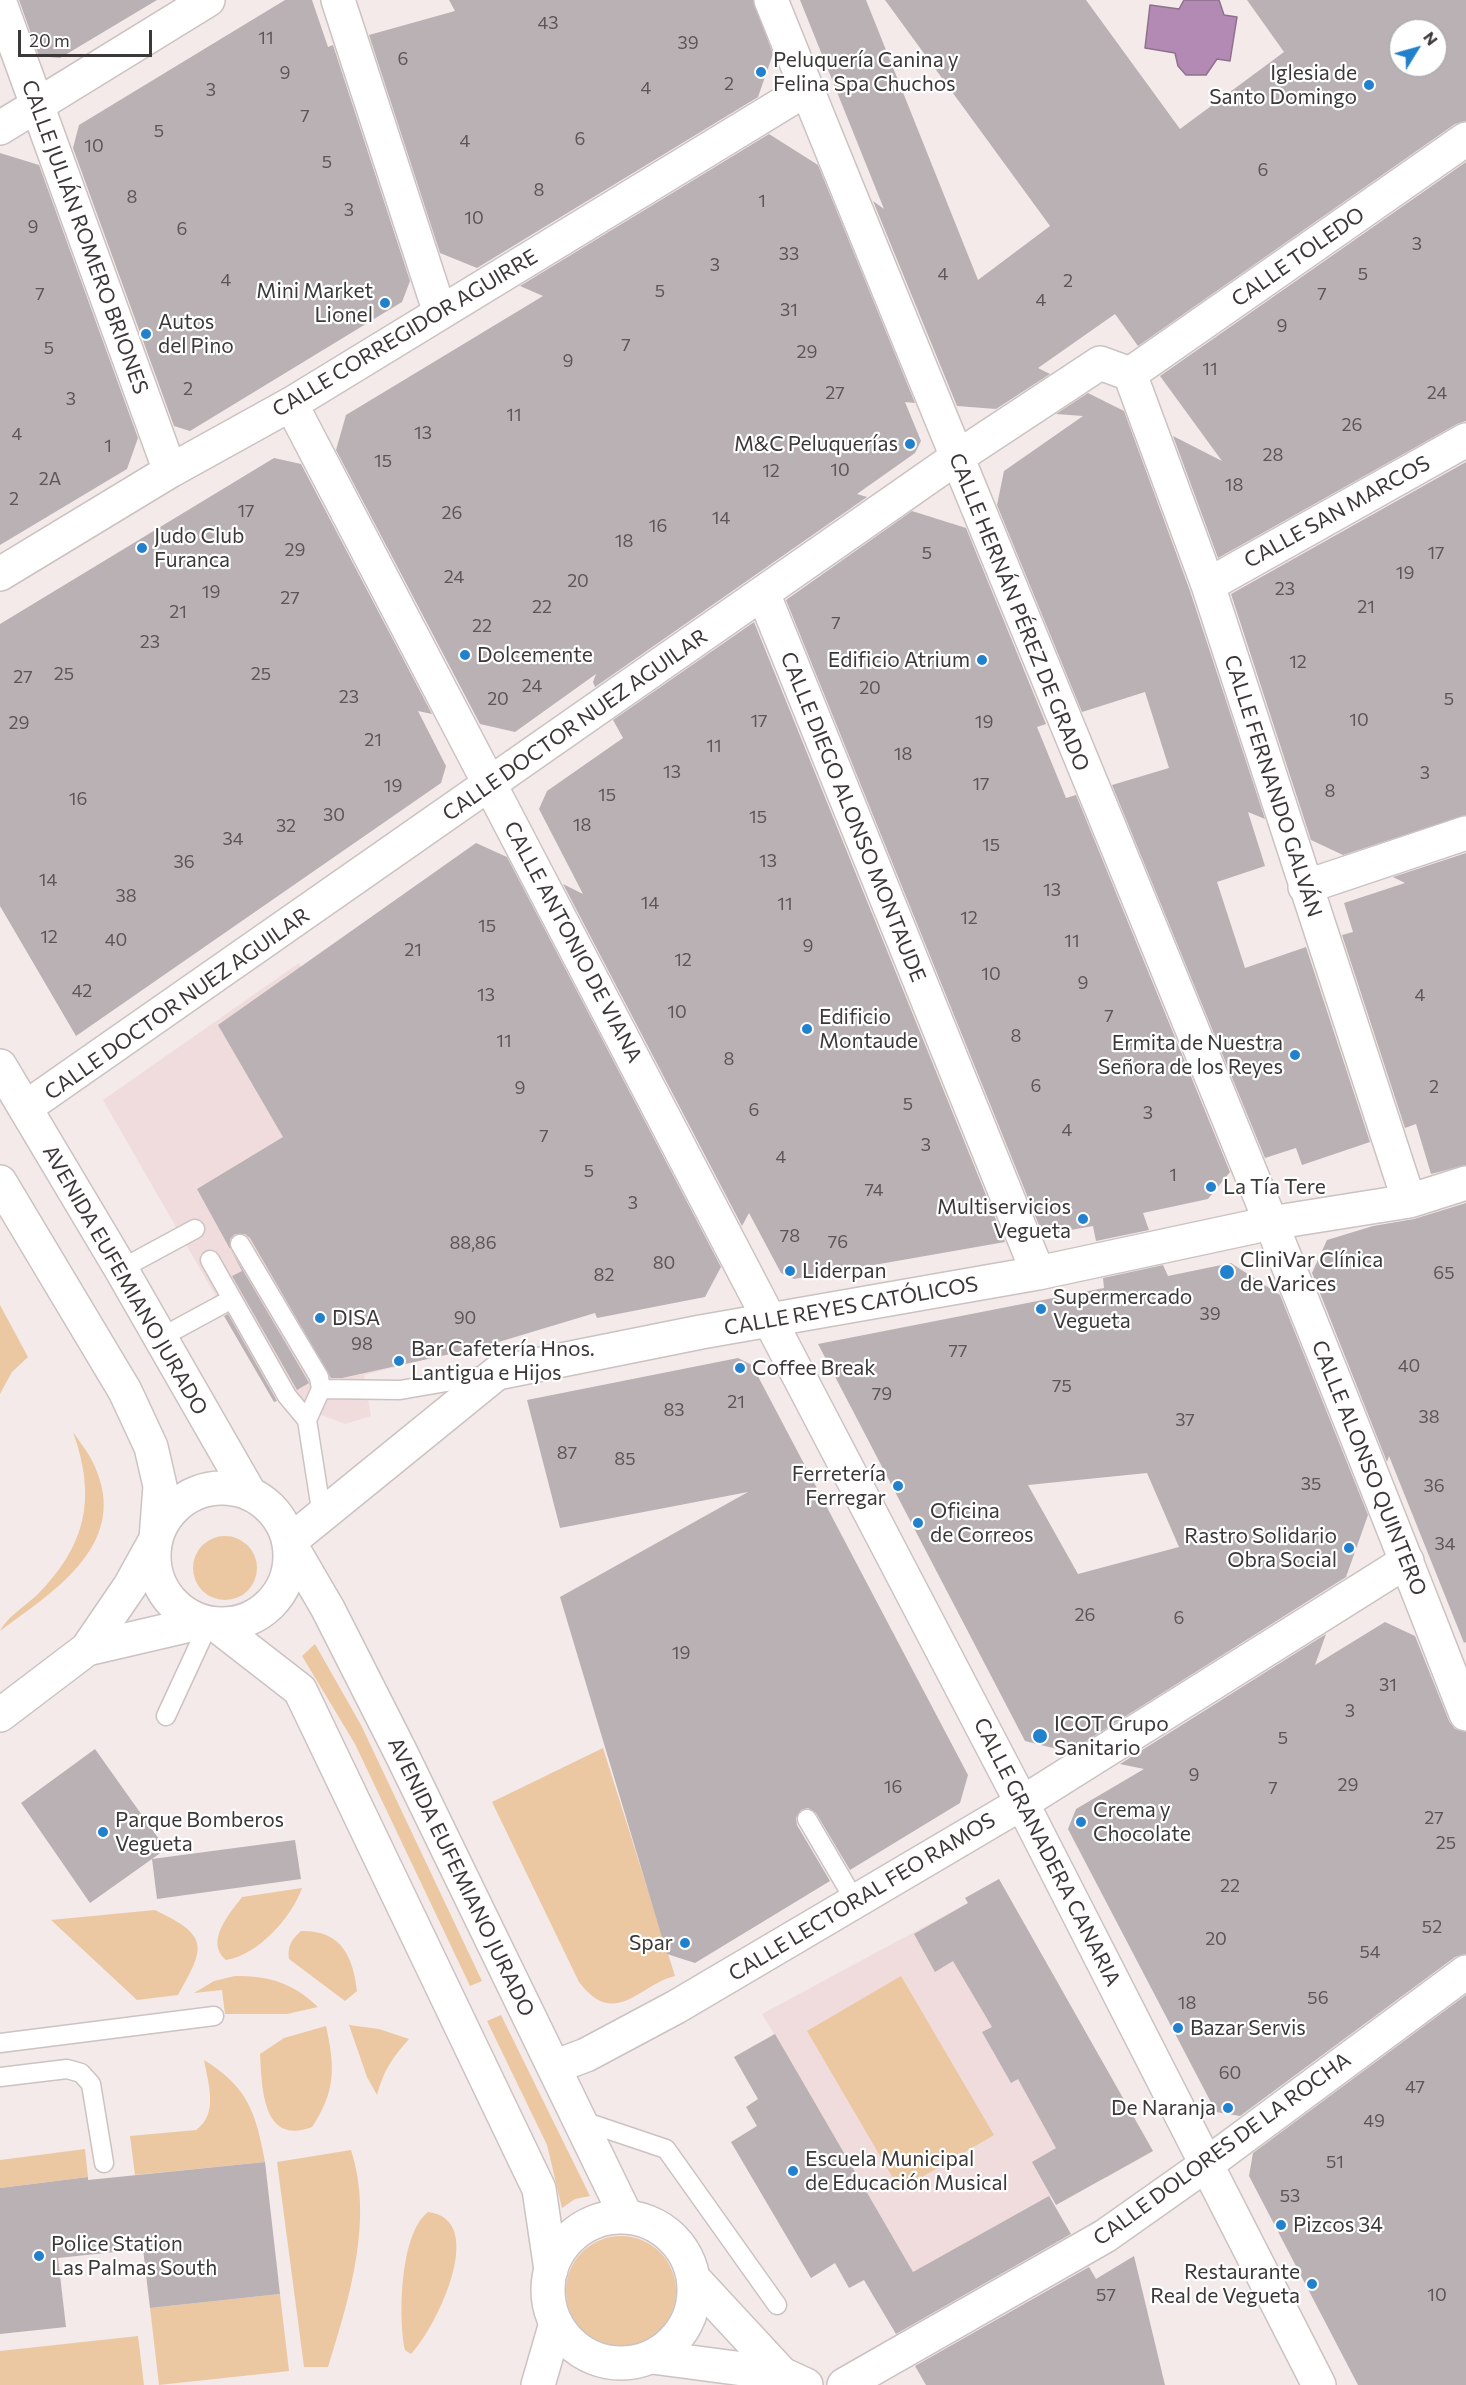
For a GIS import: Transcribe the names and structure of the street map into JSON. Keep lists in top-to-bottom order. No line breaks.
{"streets":{"street":["CALLE JULIÁN ROMERO BRIONES","CALLE TOLEDO","CALLE CORREGIDOR AGUIRRE","CALLE SAN MARCOS","CALLE HERNÁN PÉREZ DE GRADO","CALLE DOCTOR NUEZ AGUILAR","CALLE FERNANDO GALVÁN","CALLE DIEGO ALONSO MONTAUDE","CALLE ANTONIO DE VIANA","AVENIDA EUFEMIANO JURADO","CALLE REYES CATÓLICOS","CALLE ALONSO QUINTERO","CALLE GRANADERA CANARIA","CALLE LECTORAL FEO RAMOS","CALLE DOLORES DE LA ROCHA"]},"crossings":[["CALLE JULIÁN ROMERO BRIONES","CALLE CORREGIDOR AGUIRRE"],["CALLE TOLEDO","CALLE DOCTOR NUEZ AGUILAR"],["CALLE TOLEDO","CALLE FERNANDO GALVÁN"],["CALLE CORREGIDOR AGUIRRE","CALLE HERNÁN PÉREZ DE GRADO"],["CALLE CORREGIDOR AGUIRRE","CALLE ANTONIO DE VIANA"],["CALLE SAN MARCOS","CALLE FERNANDO GALVÁN"],["CALLE HERNÁN PÉREZ DE GRADO","CALLE DOCTOR NUEZ AGUILAR"],["CALLE HERNÁN PÉREZ DE GRADO","CALLE REYES CATÓLICOS"],["CALLE HERNÁN PÉREZ DE GRADO","CALLE ALONSO QUINTERO"],["CALLE DOCTOR NUEZ AGUILAR","CALLE FERNANDO GALVÁN"],["CALLE DOCTOR NUEZ AGUILAR","CALLE DIEGO ALONSO MONTAUDE"],["CALLE DOCTOR NUEZ AGUILAR","CALLE ANTONIO DE VIANA"],["CALLE DOCTOR NUEZ AGUILAR","AVENIDA EUFEMIANO JURADO"],["CALLE FERNANDO GALVÁN","CALLE REYES CATÓLICOS"],["CALLE DIEGO ALONSO MONTAUDE","CALLE REYES CATÓLICOS"],["CALLE ANTONIO DE VIANA","CALLE REYES CATÓLICOS"],["CALLE ANTONIO DE VIANA","CALLE GRANADERA CANARIA"],["AVENIDA EUFEMIANO JURADO","CALLE REYES CATÓLICOS"],["AVENIDA EUFEMIANO JURADO","CALLE LECTORAL FEO RAMOS"],["CALLE REYES CATÓLICOS","CALLE ALONSO QUINTERO"],["CALLE REYES CATÓLICOS","CALLE GRANADERA CANARIA"],["CALLE ALONSO QUINTERO","CALLE LECTORAL FEO RAMOS"],["CALLE GRANADERA CANARIA","CALLE LECTORAL FEO RAMOS"],["CALLE GRANADERA CANARIA","CALLE DOLORES DE LA ROCHA"]],"places":["Peluquería Canina y Felina Spa Chuchos","Iglesia de Santo Domingo","Mini Market Lionel","Autos del Pino","M&C Peluquerías","Judo Club Furanca","Dolcemente","Edificio Atrium","Edificio Montaude","Ermita de Nuestra Señora de los Reyes","La Tía Tere","Multiservicios Vegueta","Liderpan","CliniVar Clínica de Varices","Supermercado Vegueta","DISA","Bar Cafetería Hnos. Lantigua e Hijos","Coffee Break","Ferretería Ferregar","Oficina de Correos","Rastro Solidario Obra Social","ICOT Grupo Sanitario","Crema y Chocolate","Parque Bomberos Vegueta","Spar","Bazar Servis","De Naranja","Escuela Municipal de Educación Musical","Pizcos 34","Police Station Las Palmas South","Restaurante Real de Vegueta"],"house_numbers":["43","11","39","6","9","2","4","3","7","5","6","4","10","5","6","8","8","1","3","10","9","6","3","33","3","4","5","4","2","5","7","7","4","31","9","7","5","29","9","11","2","27","24","3","11","26","13","4","1","28","15","10","12","2A","18","2","17","26","14","16","18","29","5","17","19","24","20","23","19","27","22","21","21","7","22","23","12","25","25","27","24","20","23","20","5","10","17","19","29","21","11","18","13","3","17","19","8","15","16","30","15","18","32","34","15","13","36","14","13","38","14","11","12","15","12","40","11","9","21","12","10","9","42","13","4","10","7","8","11","8","6","2","9","5","6","3","4","7","3","4","5","1","74","3","78","76","88,86","80","65","82","39","90","98","77","40","75","79","21","83","38","37","87","85","35","36","34","26","6","19","31","3","5","9","29","16","7","27","25","22","52","20","54","56","18","60","47","49","51","53","57","10"],"scale_bar":"20 m","north":"top right"}
